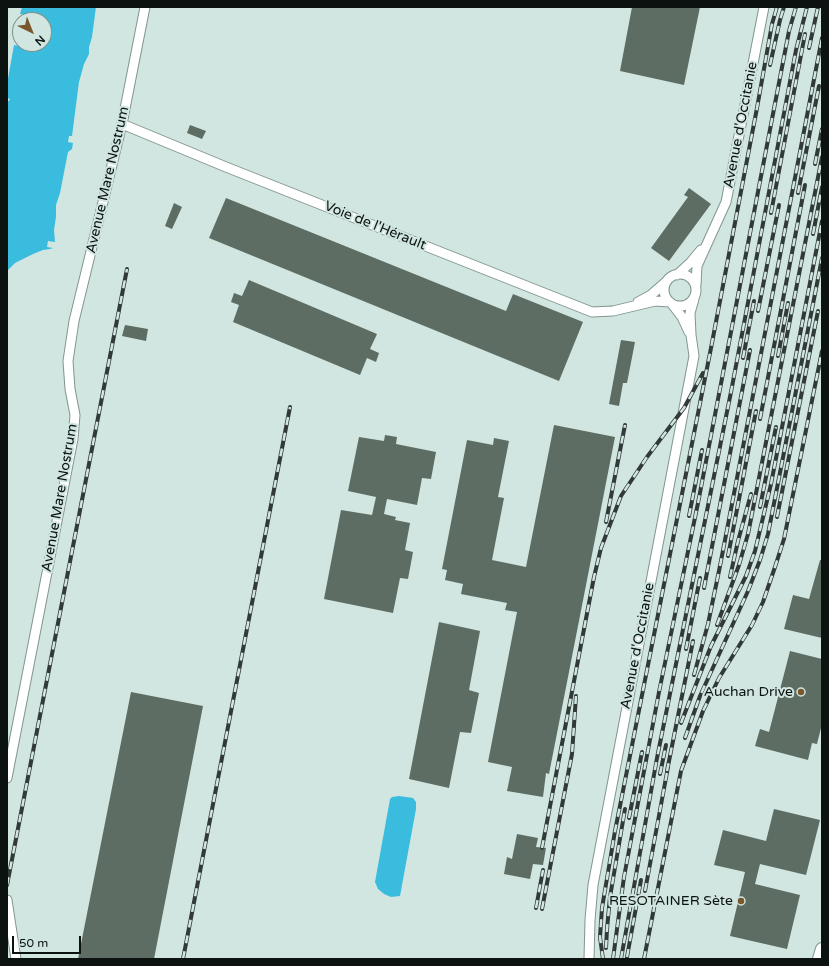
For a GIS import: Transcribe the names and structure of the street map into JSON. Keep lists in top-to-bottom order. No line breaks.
{"streets":{"street":["Avenue d'Occitanie","Avenue Mare Nostrum","Voie de l'Hérault"]},"crossings":[["Avenue d'Occitanie","Voie de l'Hérault"],["Avenue Mare Nostrum","Voie de l'Hérault"]],"places":["Auchan Drive","RESOTAINER Sète"],"scale_bar":"50 m","north":"bottom right"}
